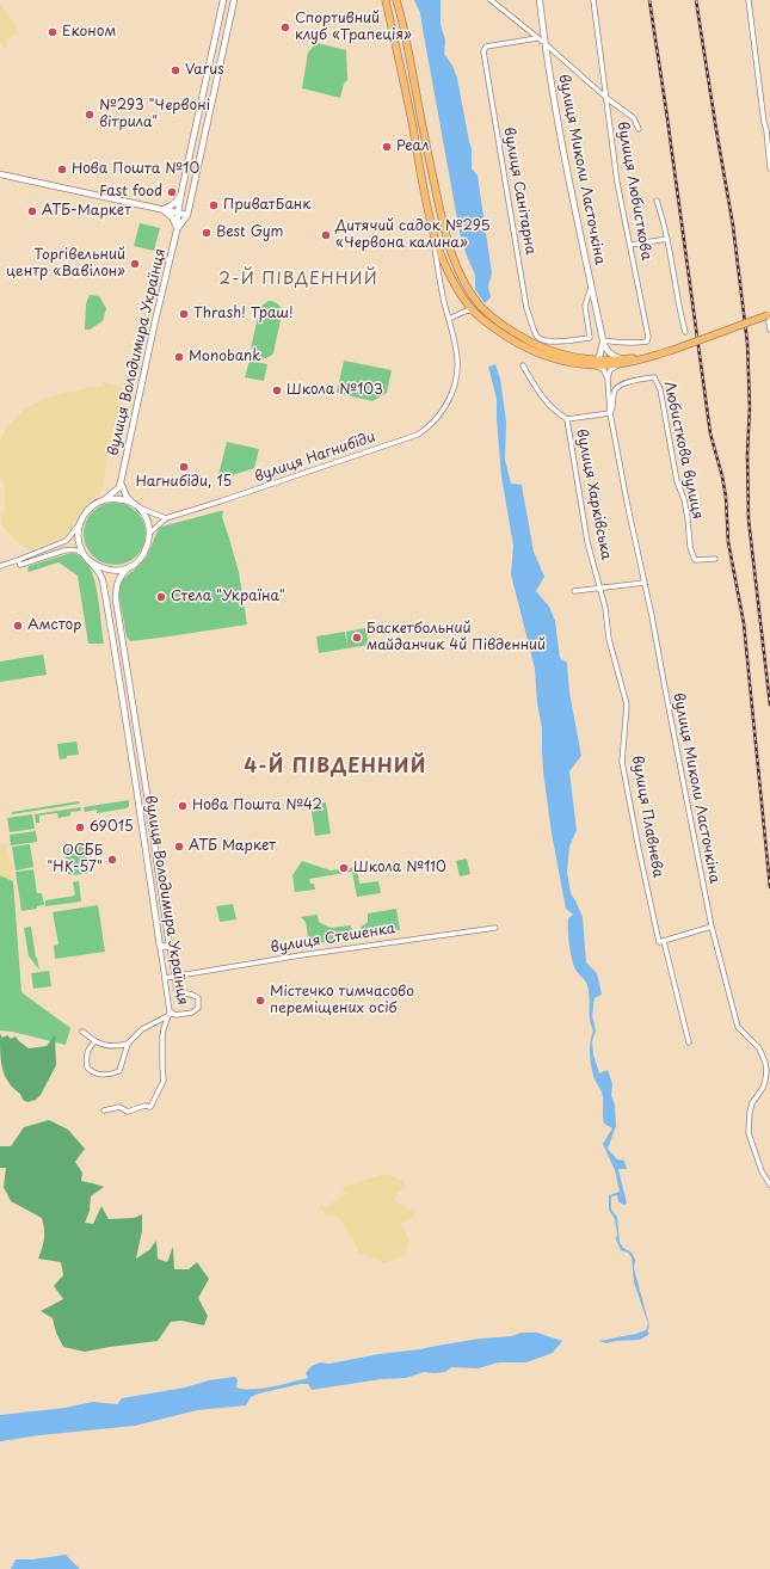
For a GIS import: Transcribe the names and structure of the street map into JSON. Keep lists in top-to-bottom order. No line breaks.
{"streets":{"street":["вулиця Миколи Ласточкіна","вулиця Санітарна","вулиця Любисткова","вулиця Володимира Українця","Любисткова вулиця","вулиця Нагнибіди","вулиця Харківська","вулиця Плавнева","вулиця Стешенка"]},"crossings":[["вулиця Миколи Ласточкіна","вулиця Санітарна"],["вулиця Миколи Ласточкіна","вулиця Любисткова"],["вулиця Миколи Ласточкіна","Любисткова вулиця"],["вулиця Володимира Українця","вулиця Нагнибіди"],["вулиця Володимира Українця","вулиця Стешенка"],["вулиця Харківська","вулиця Плавнева"]],"districts":["2-Й ПІВДЕННИЙ","4-Й ПІВДЕННИЙ"],"places":["Спортивний клуб «Трапеція»","Економ","Varus","№293 \"Червоні вітрила\"","Реал","Нова Пошта №10","Fast food","ПриватБанк","АТБ-Маркет","Best Gym","Дитячий садок №295 «Червона калина»","Торгівельний центр «Вавілон»","Thrash! Траш!","Monobank","Школа №103","Нагнибіди, 15","Стела \"Україна\"","Амстор","Баскетбольний майданчик 4й Південний","Нова Пошта №42","69015","АТБ Маркет","ОСББ \"НК-57\"","Школа №110","Містечко тимчасово переміщених осіб"]}
